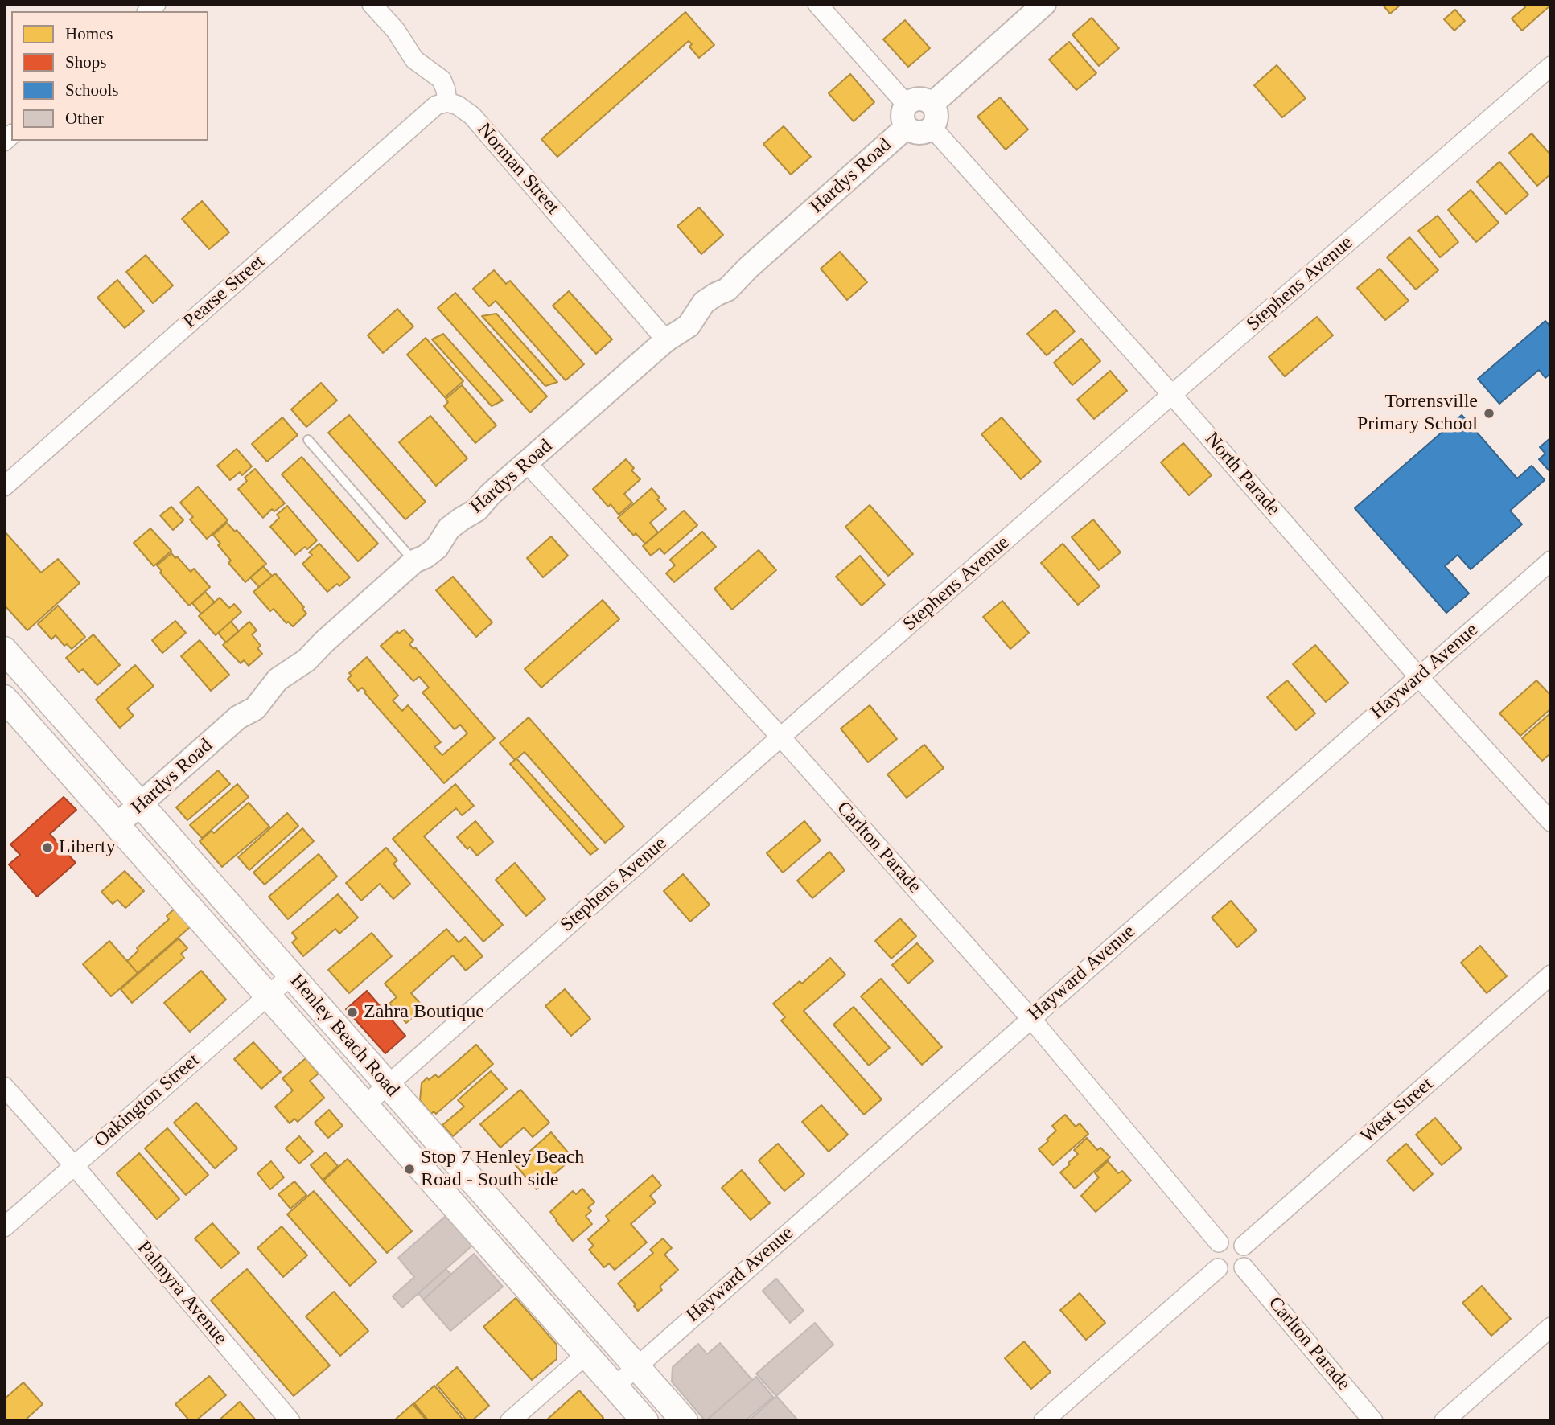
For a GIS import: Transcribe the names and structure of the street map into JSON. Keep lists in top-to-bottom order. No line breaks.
{"streets":{"main road":["Henley Beach Road"],"street":["Norman Street","Hardys Road","Stephens Avenue","Pearse Street","North Parade","Hayward Avenue","Carlton Parade","Oakington Street","West Street","Palmyra Avenue"]},"crossings":[["Norman Street","Hardys Road"],["Norman Street","Pearse Street"],["Hardys Road","North Parade"],["Hardys Road","Carlton Parade"],["Hardys Road","Henley Beach Road"],["Stephens Avenue","North Parade"],["Stephens Avenue","Carlton Parade"],["Stephens Avenue","Henley Beach Road"],["North Parade","Hayward Avenue"],["Hayward Avenue","Carlton Parade"],["Hayward Avenue","Henley Beach Road"],["Carlton Parade","West Street"],["Henley Beach Road","Oakington Street"],["Oakington Street","Palmyra Avenue"]],"places":["Torrensville Primary School","Liberty","Zahra Boutique","Stop 7 Henley Beach Road - South side"],"legend":["Homes","Shops","Schools","Other"]}
